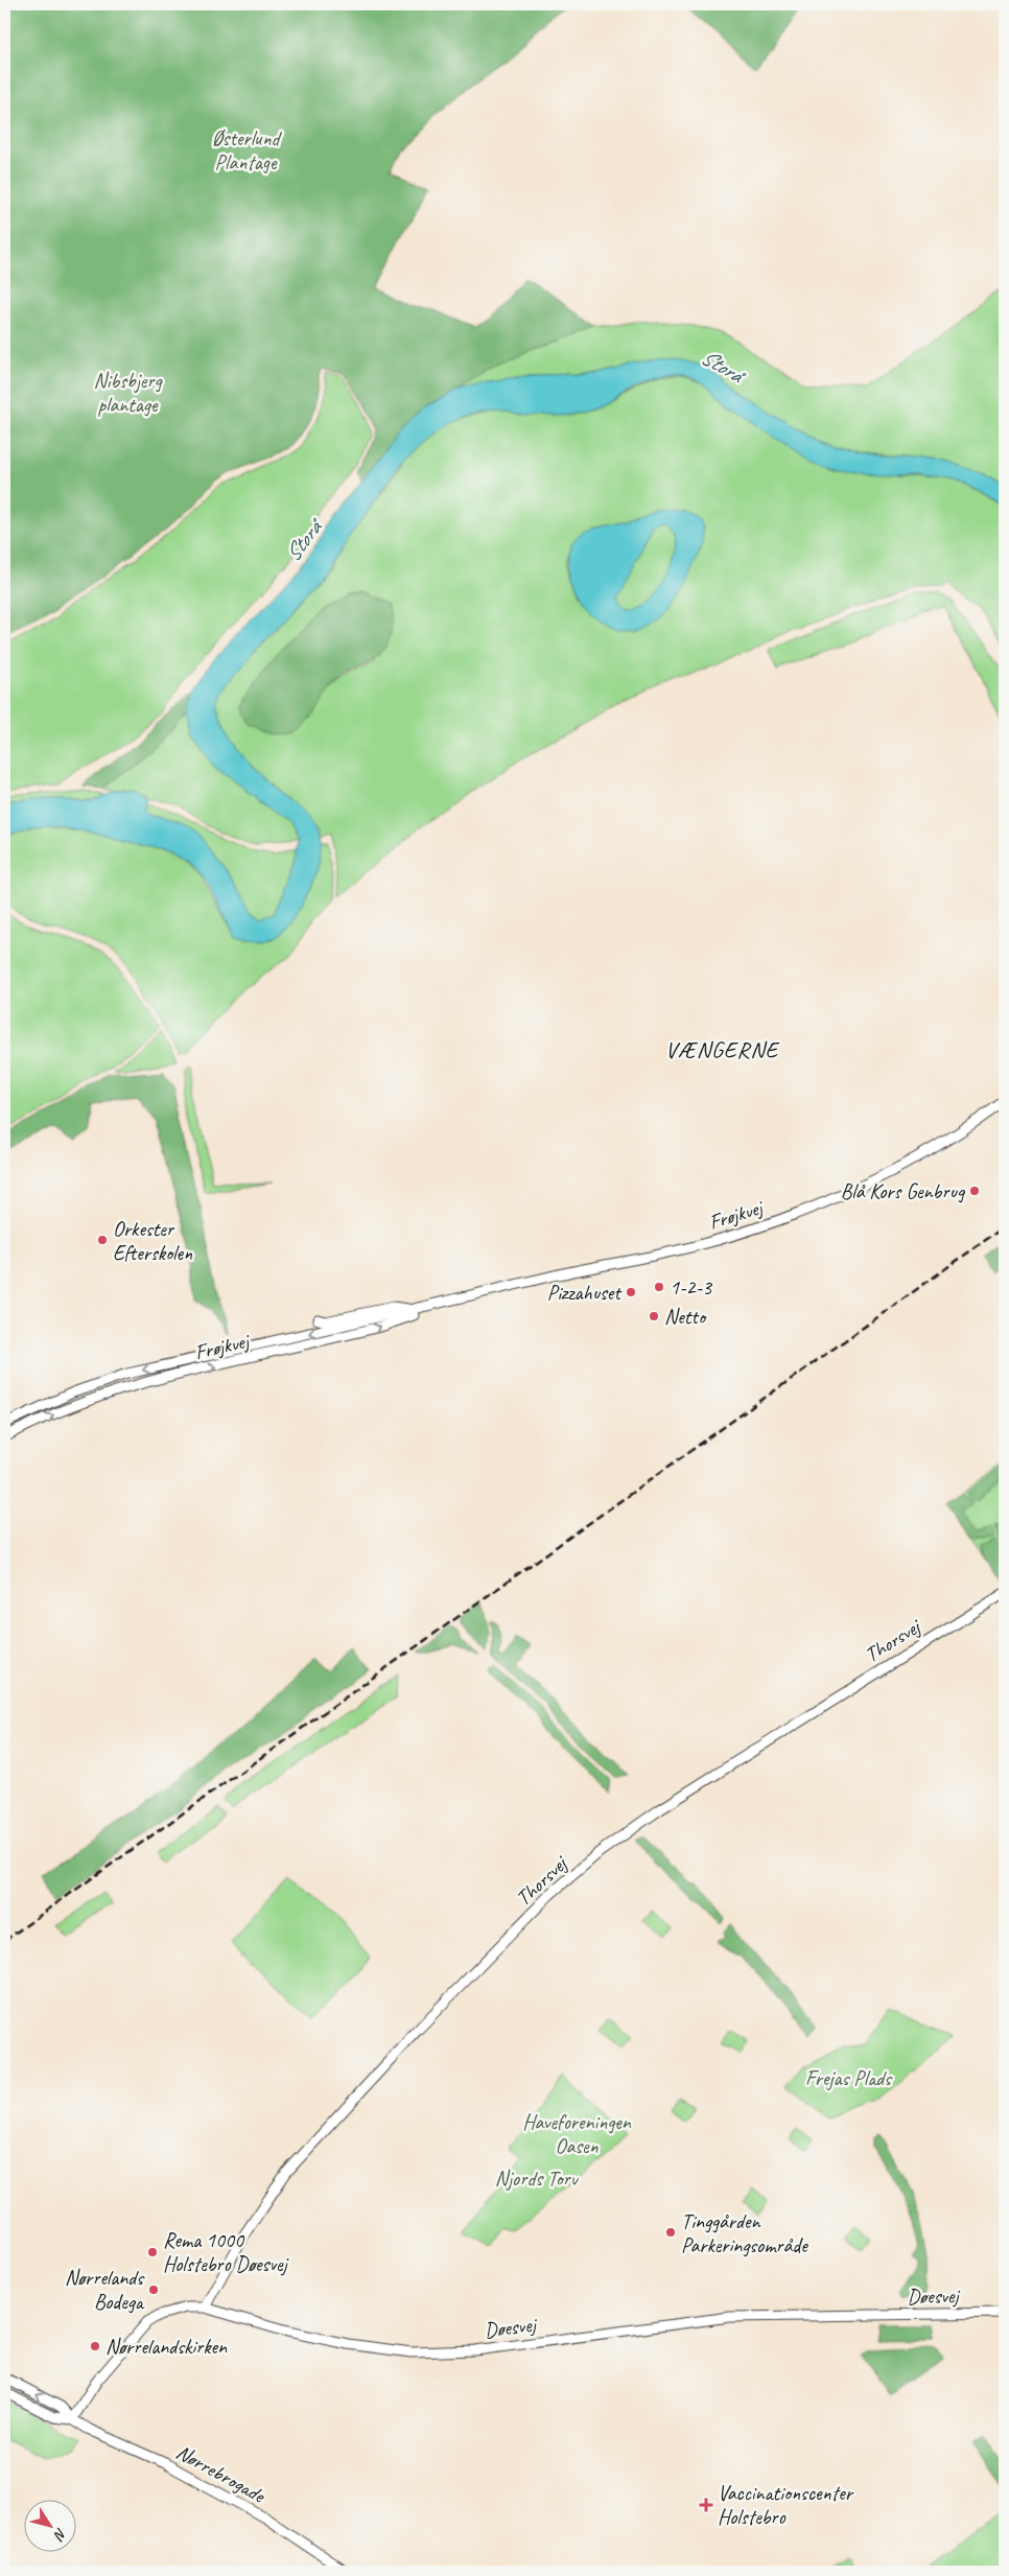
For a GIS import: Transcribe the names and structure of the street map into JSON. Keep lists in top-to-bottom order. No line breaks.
{"streets":{"street":["Frøjkvej","Thorsvej","Døesvej","Nørrebrogade"]},"crossings":[["Thorsvej","Døesvej"],["Døesvej","Nørrebrogade"]],"districts":["VÆNGERNE"],"water":["Storå"],"parks":["Østerlund Plantage","Nibsbjerg plantage","Frejas Plads","Haveforeningen Oasen","Njords Torv"],"places":{"other":["Blå Kors Genbrug","Orkester Efterskolen","1-2-3","Pizzahuset","Netto","Tinggården Parkeringsområde","Rema 1000 Holstebro Døesvej","Nørrelands Bodega","Nørrelandskirken"],"health":["Vaccinationscenter Holstebro"]},"north":"bottom right"}
